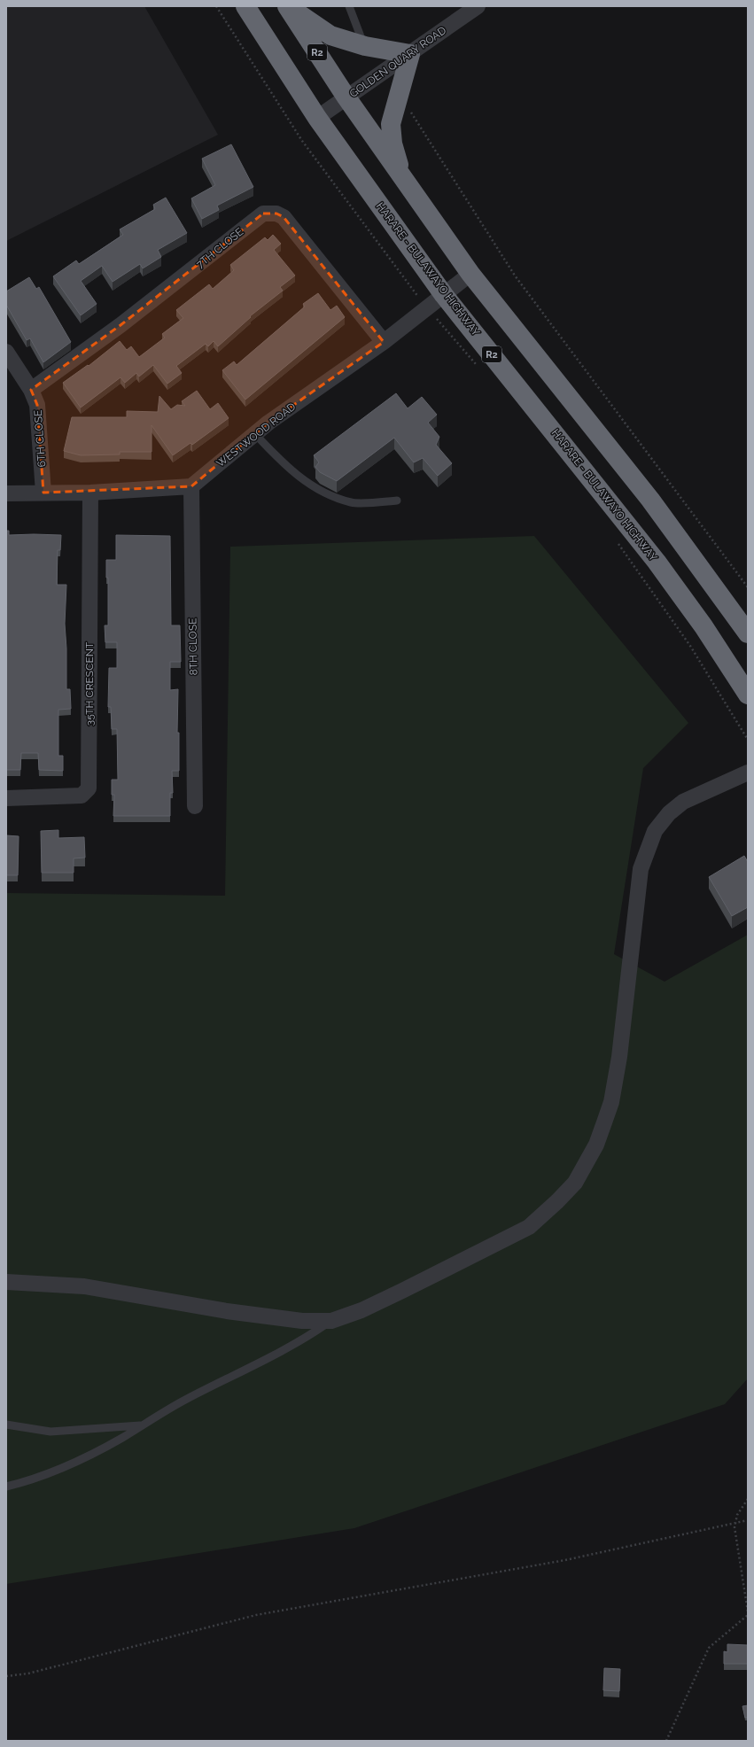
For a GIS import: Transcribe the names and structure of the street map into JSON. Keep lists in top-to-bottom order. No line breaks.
{"streets":{"highway":["R2","HARARE - BULAWAYO HIGHWAY"],"street":["GOLDEN QUARY ROAD","7TH CLOSE","WESTWOOD ROAD","6TH CLOSE","8TH CLOSE","35TH CRESCENT"]},"crossings":[["R2","GOLDEN QUARY ROAD"],["R2","WESTWOOD ROAD"],["GOLDEN QUARY ROAD","HARARE - BULAWAYO HIGHWAY"],["7TH CLOSE","WESTWOOD ROAD"],["7TH CLOSE","6TH CLOSE"],["HARARE - BULAWAYO HIGHWAY","WESTWOOD ROAD"],["WESTWOOD ROAD","8TH CLOSE"]]}
